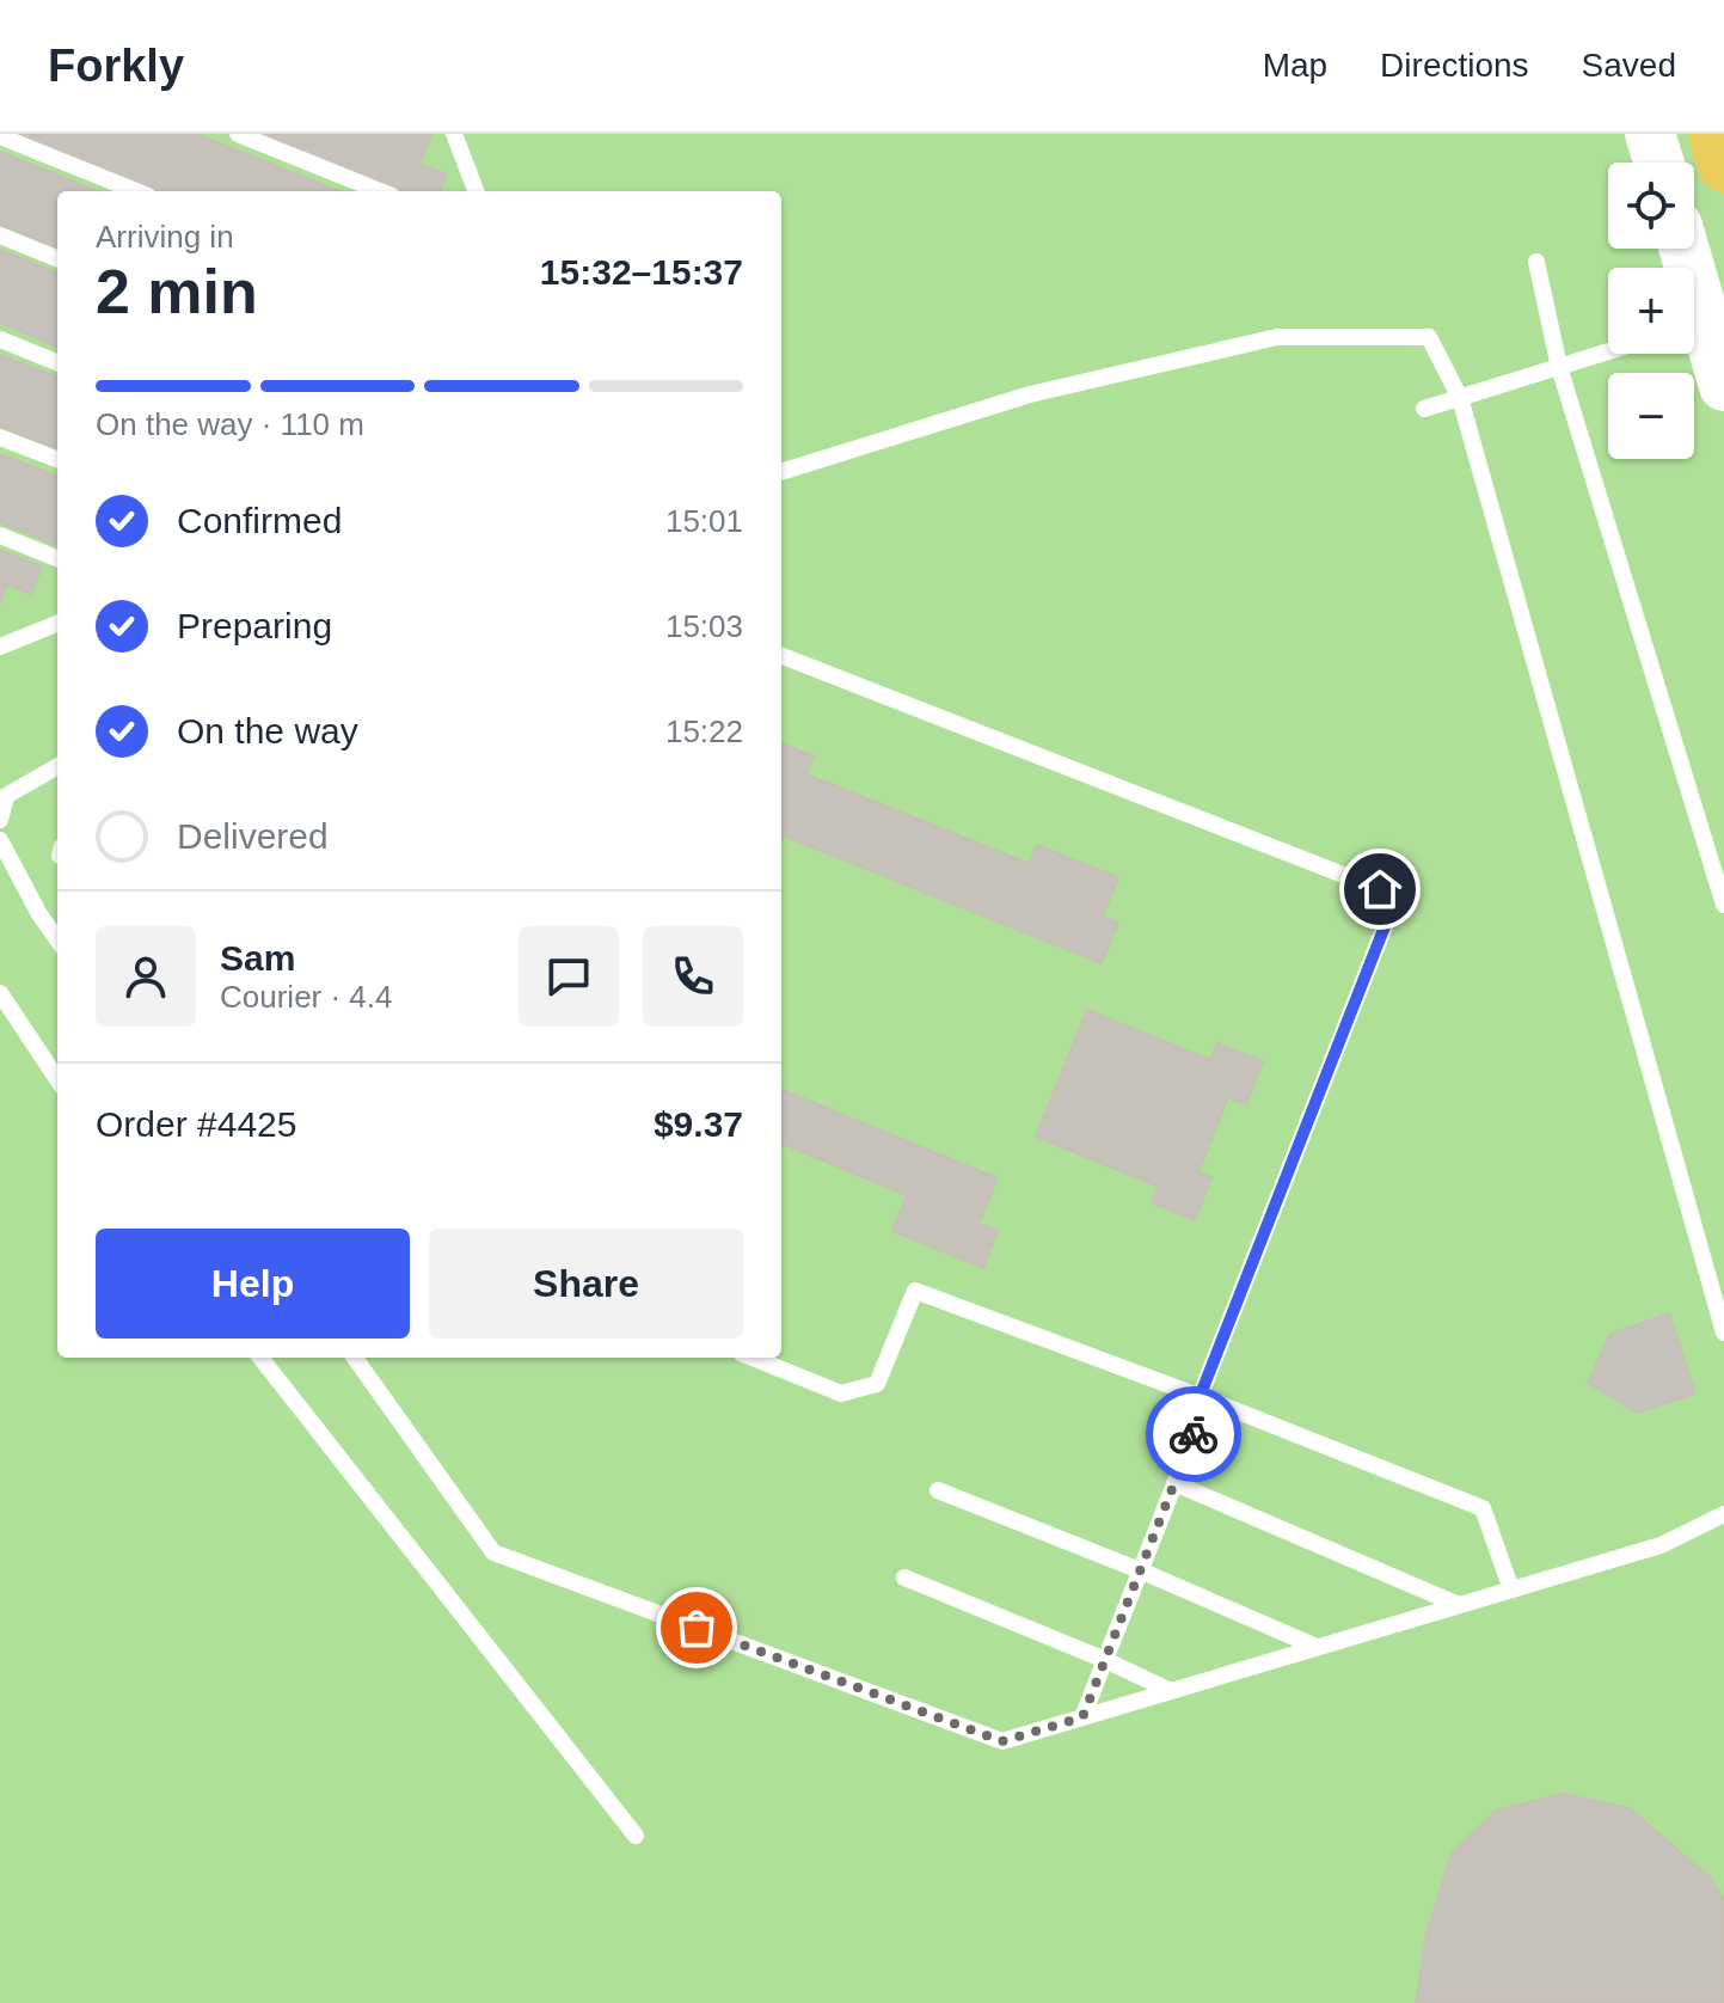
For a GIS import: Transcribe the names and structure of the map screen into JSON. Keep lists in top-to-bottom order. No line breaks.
{"page":{"header":"Forkly","nav":["Map","Directions","Saved"],"map_buttons":["+","−"],"heading":["2 min","Arriving in","15:32–15:37"],"panel":["Sam","Courier · 4.4","Order #4425","$9.37"],"bar":"On the way · 110 m","list":[["Confirmed","15:01"],["Preparing","15:03"],["On the way","15:22"],"Delivered"],"buttons":["Help","Share"]}}
